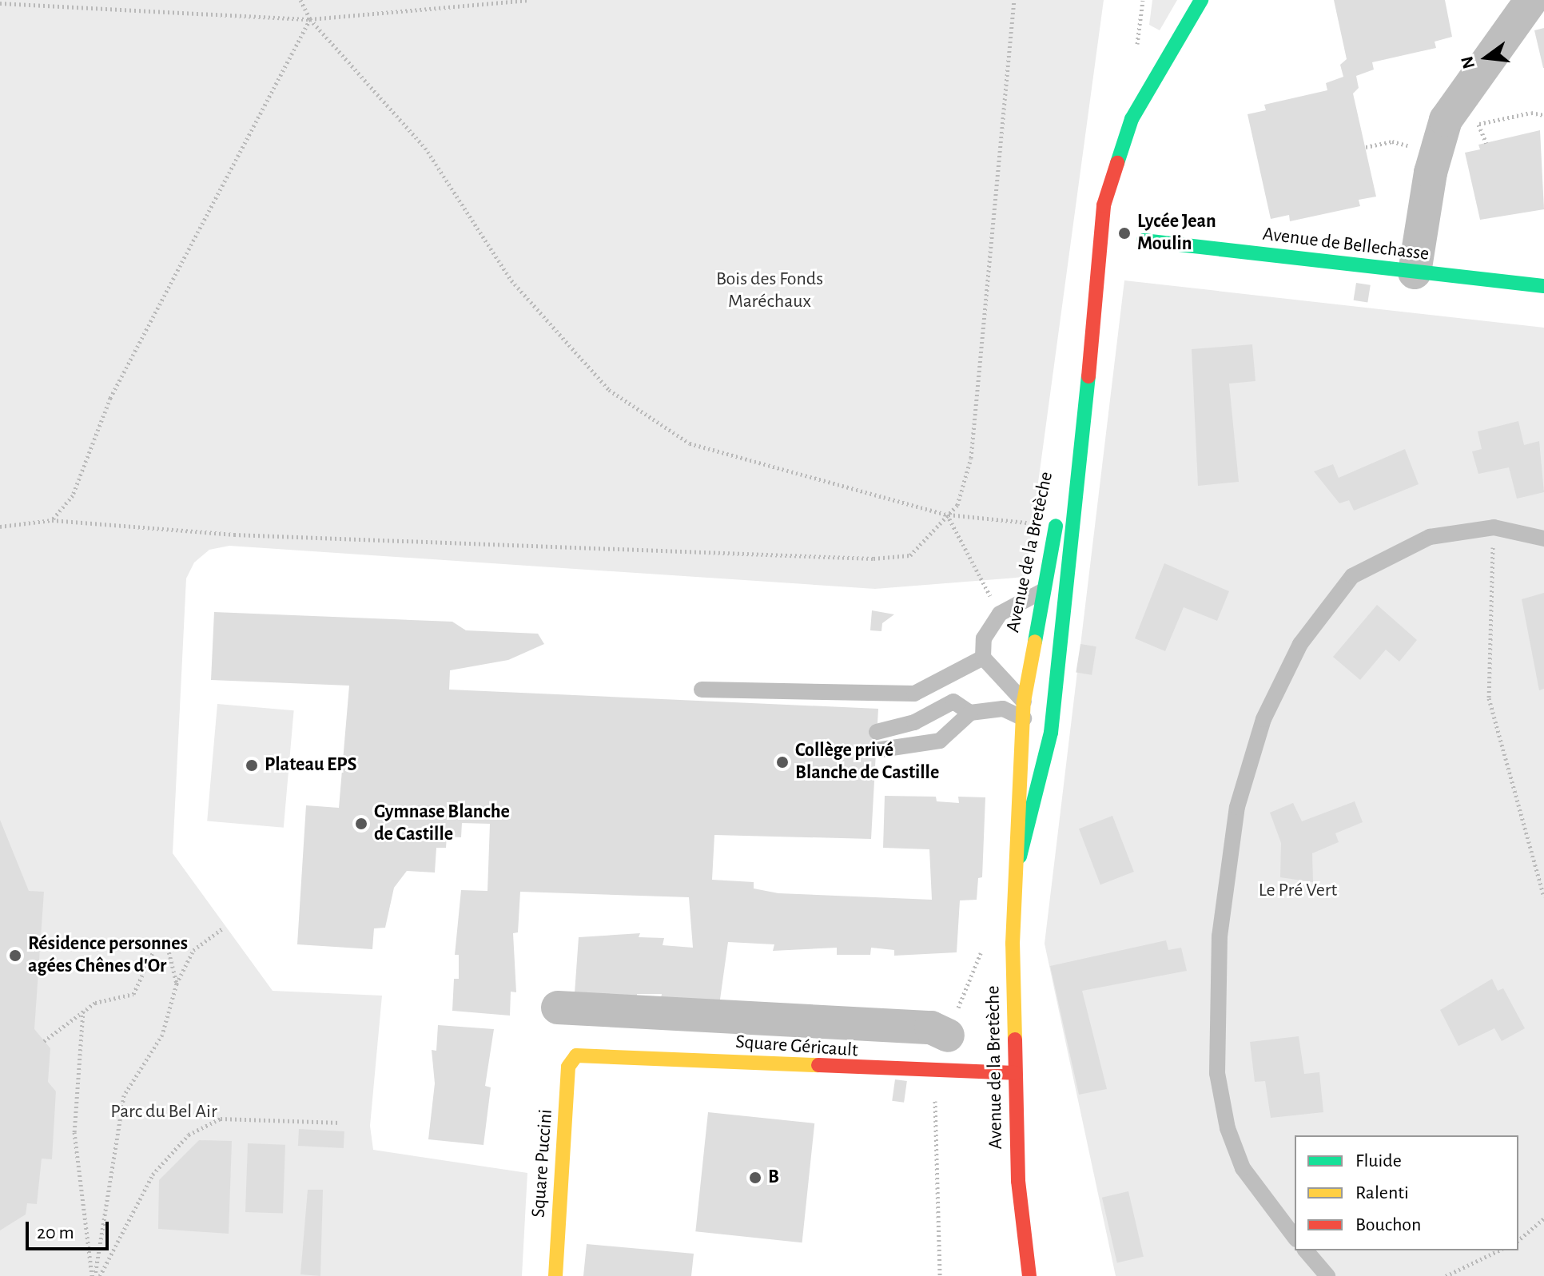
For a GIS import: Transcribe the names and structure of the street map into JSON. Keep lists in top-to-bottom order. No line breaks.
{"streets":{"street":["Avenue de Bellechasse","Avenue de la Bretèche","Square Géricault","Square Puccini"]},"crossings":[["Avenue de la Bretèche","Square Géricault"],["Square Géricault","Square Puccini"]],"parks":["Bois des Fonds Maréchaux","Le Pré Vert","Parc du Bel Air"],"places":["Lycée Jean Moulin","Collège privé Blanche de Castille","Plateau EPS","Gymnase Blanche de Castille","Résidence personnes agées Chênes d'Or","B"],"legend":["Fluide","Ralenti","Bouchon"],"scale_bar":"20 m","north":"left"}
